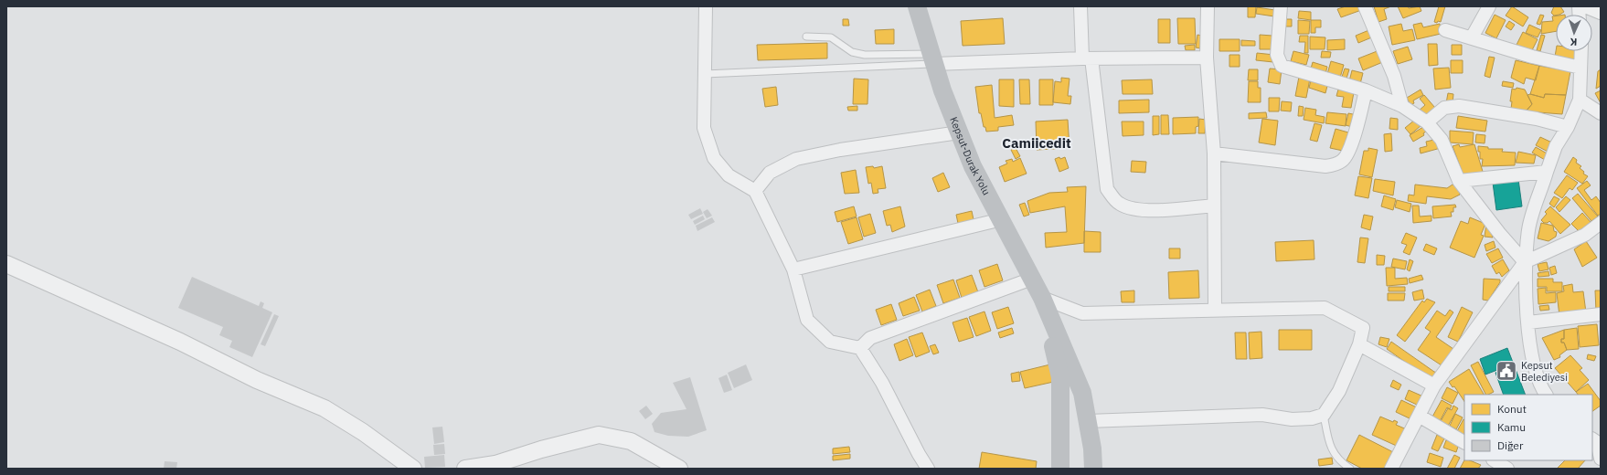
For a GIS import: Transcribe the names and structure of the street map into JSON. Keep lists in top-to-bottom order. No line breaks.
{"streets":{"main road":["Kepsut-Durak Yolu"]},"districts":["Camiicedit"],"places":{"public building":["Kepsut Belediyesi"]},"legend":["Konut","Kamu","Diğer"],"north":"bottom"}
